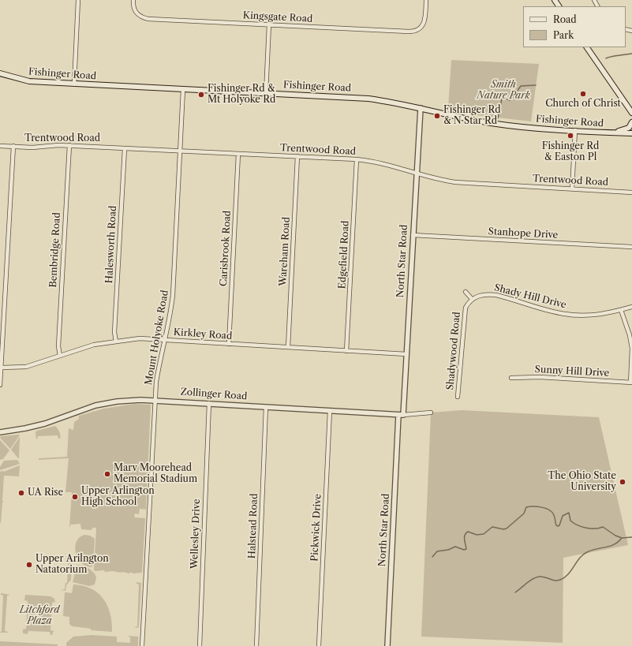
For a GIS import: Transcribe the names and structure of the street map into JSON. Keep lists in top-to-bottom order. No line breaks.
{"streets":{"main road":["Fishinger Road"],"street":["Kingsgate Road","Trentwood Road","Stanhope Drive","Halesworth Road","Carisbrook Road","Bembridge Road","Wareham Road","Edgefield Road","North Star Road","Shady Hill Drive","Kirkley Road","Mount Holyoke Road","Shadywood Road","Sunny Hill Drive","Zollinger Road","Halstead Road","Pickwick Drive","Wellesley Drive"]},"crossings":[["Fishinger Road","North Star Road"],["Fishinger Road","Mount Holyoke Road"],["Trentwood Road","Halesworth Road"],["Trentwood Road","Carisbrook Road"],["Trentwood Road","Bembridge Road"],["Trentwood Road","Wareham Road"],["Trentwood Road","Edgefield Road"],["Trentwood Road","North Star Road"],["Trentwood Road","Mount Holyoke Road"],["Stanhope Drive","North Star Road"],["Halesworth Road","Kirkley Road"],["Carisbrook Road","Kirkley Road"],["Bembridge Road","Kirkley Road"],["Wareham Road","Kirkley Road"],["Edgefield Road","Kirkley Road"],["North Star Road","Kirkley Road"],["North Star Road","Zollinger Road"],["Shady Hill Drive","Shadywood Road"],["Kirkley Road","Mount Holyoke Road"],["Mount Holyoke Road","Zollinger Road"],["Zollinger Road","Halstead Road"],["Zollinger Road","Pickwick Drive"],["Zollinger Road","Wellesley Drive"]],"parks":["Smith Nature Park","Litchford Plaza"],"places":["Church of Christ","Fishinger Rd & Mt Holyoke Rd","Fishinger Rd & N Star Rd","Fishinger Rd & Easton Pl","Marv Moorehead Memorial Stadium","The Ohio State University","UA Rise","Upper Arlington High School","Upper Arilngton Natatorium"],"legend":["Road","Park"]}
